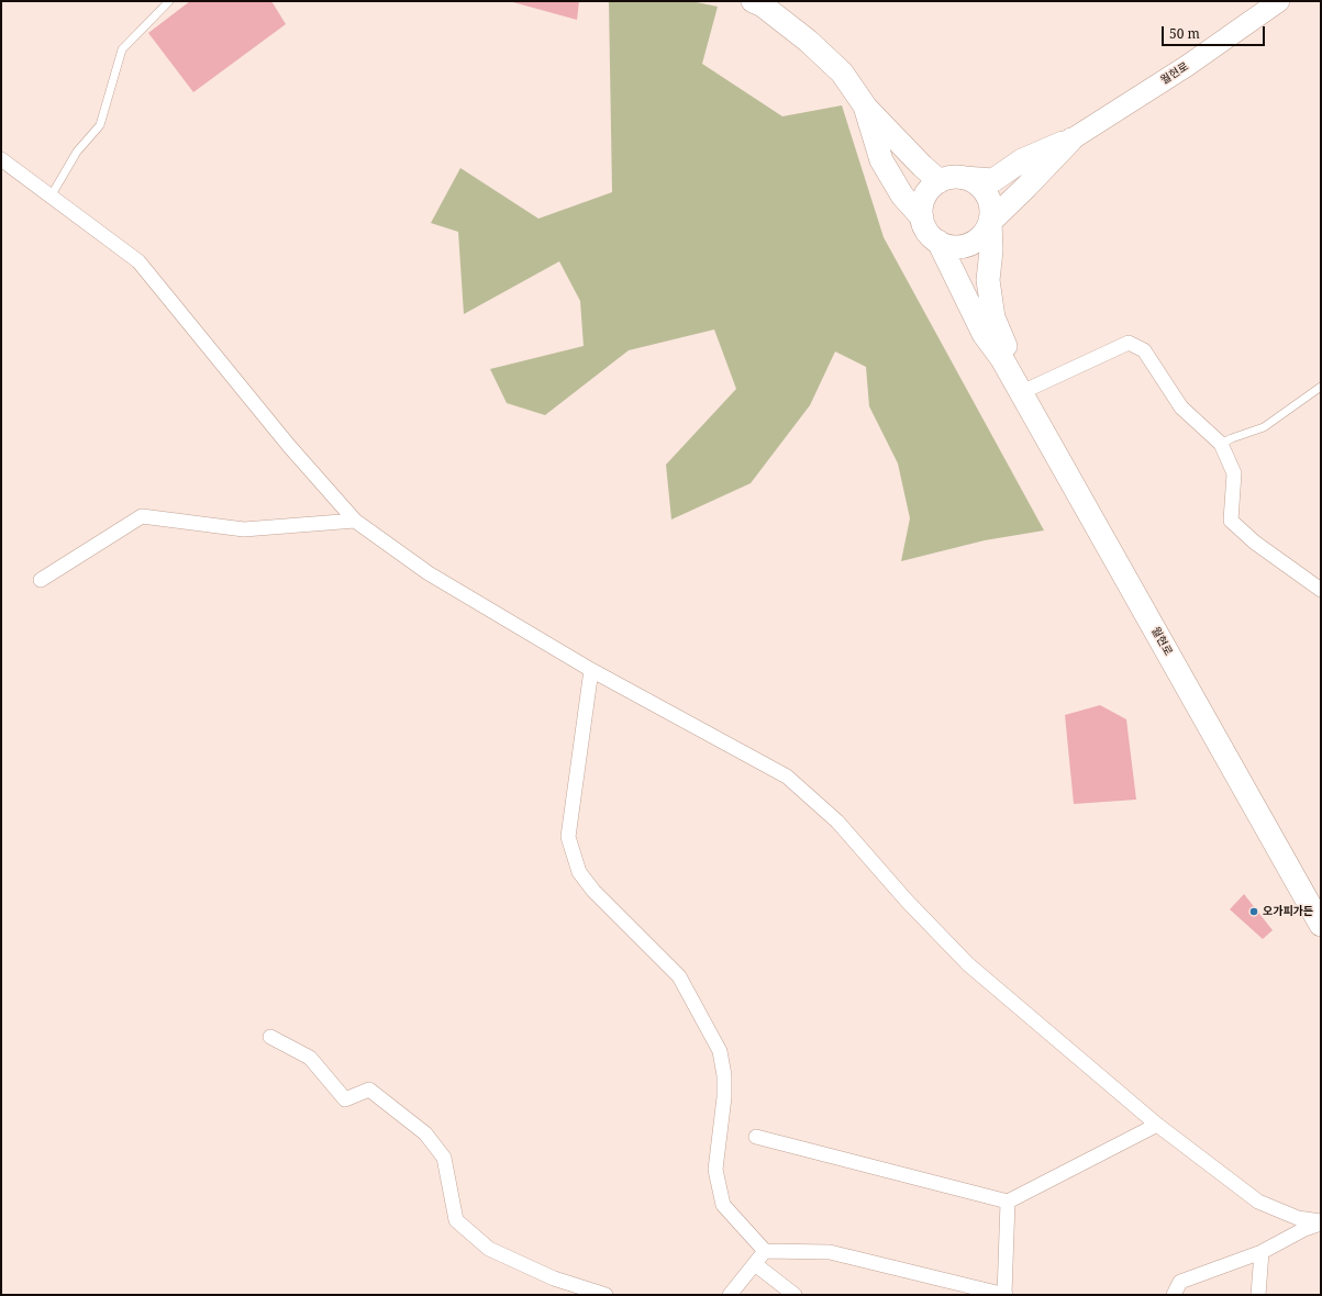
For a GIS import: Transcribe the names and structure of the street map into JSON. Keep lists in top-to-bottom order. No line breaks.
{"streets":{"main road":["월현로"]},"places":["오가피가든"],"scale_bar":"50 m"}
